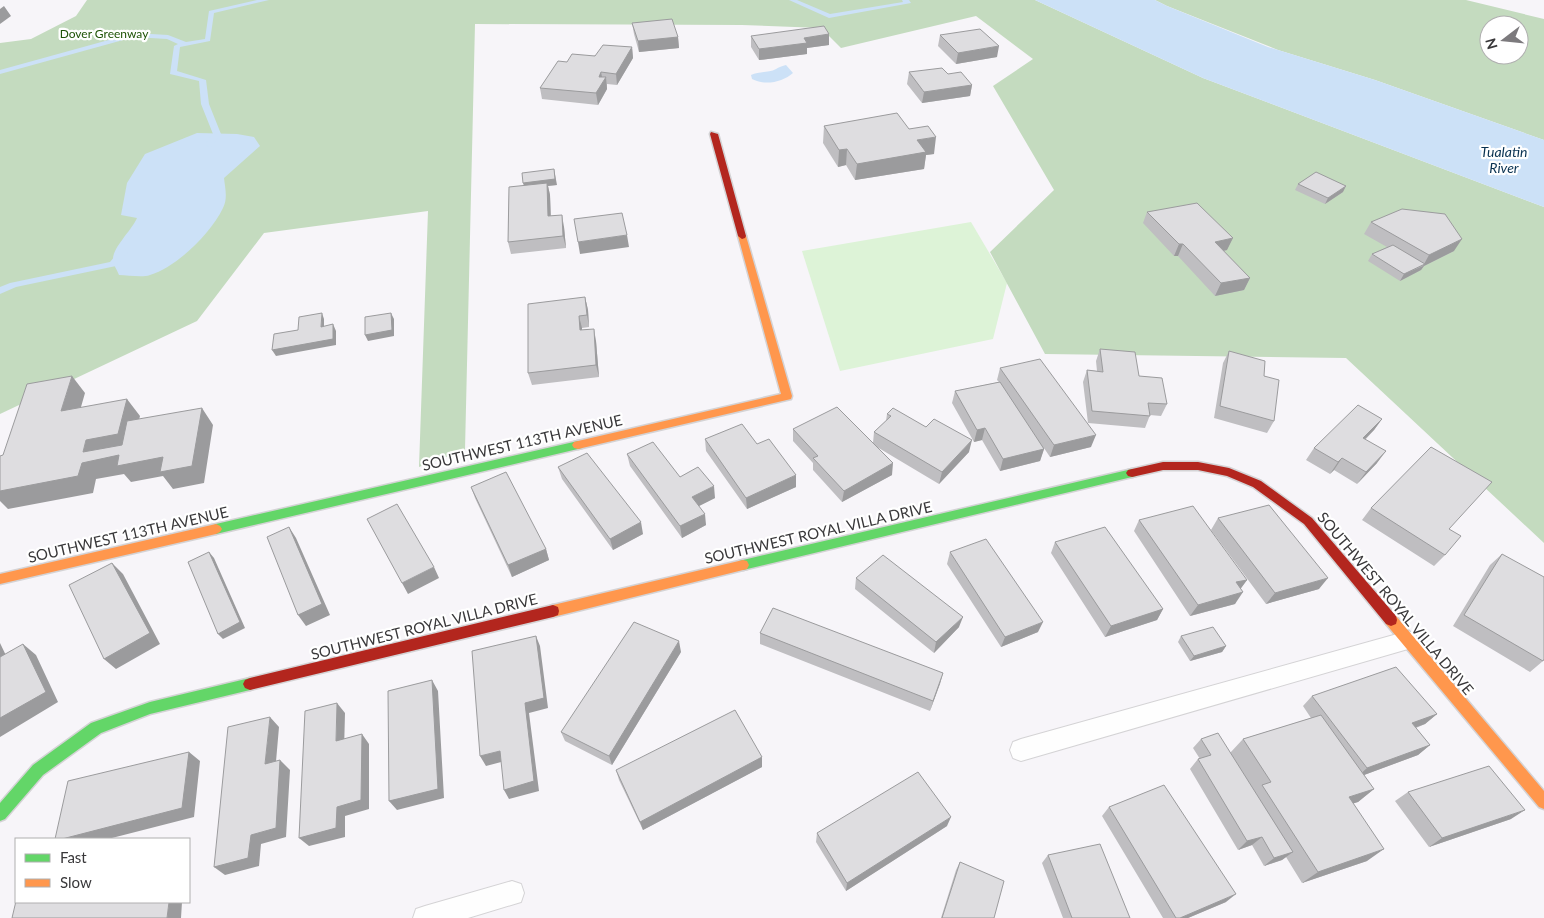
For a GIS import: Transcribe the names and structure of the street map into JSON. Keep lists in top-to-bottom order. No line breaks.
{"streets":{"street":["SOUTHWEST 113TH AVENUE","SOUTHWEST ROYAL VILLA DRIVE"]},"water":["Tualatin River"],"parks":["Dover Greenway"],"legend":["Fast","Slow"],"north":"left"}
